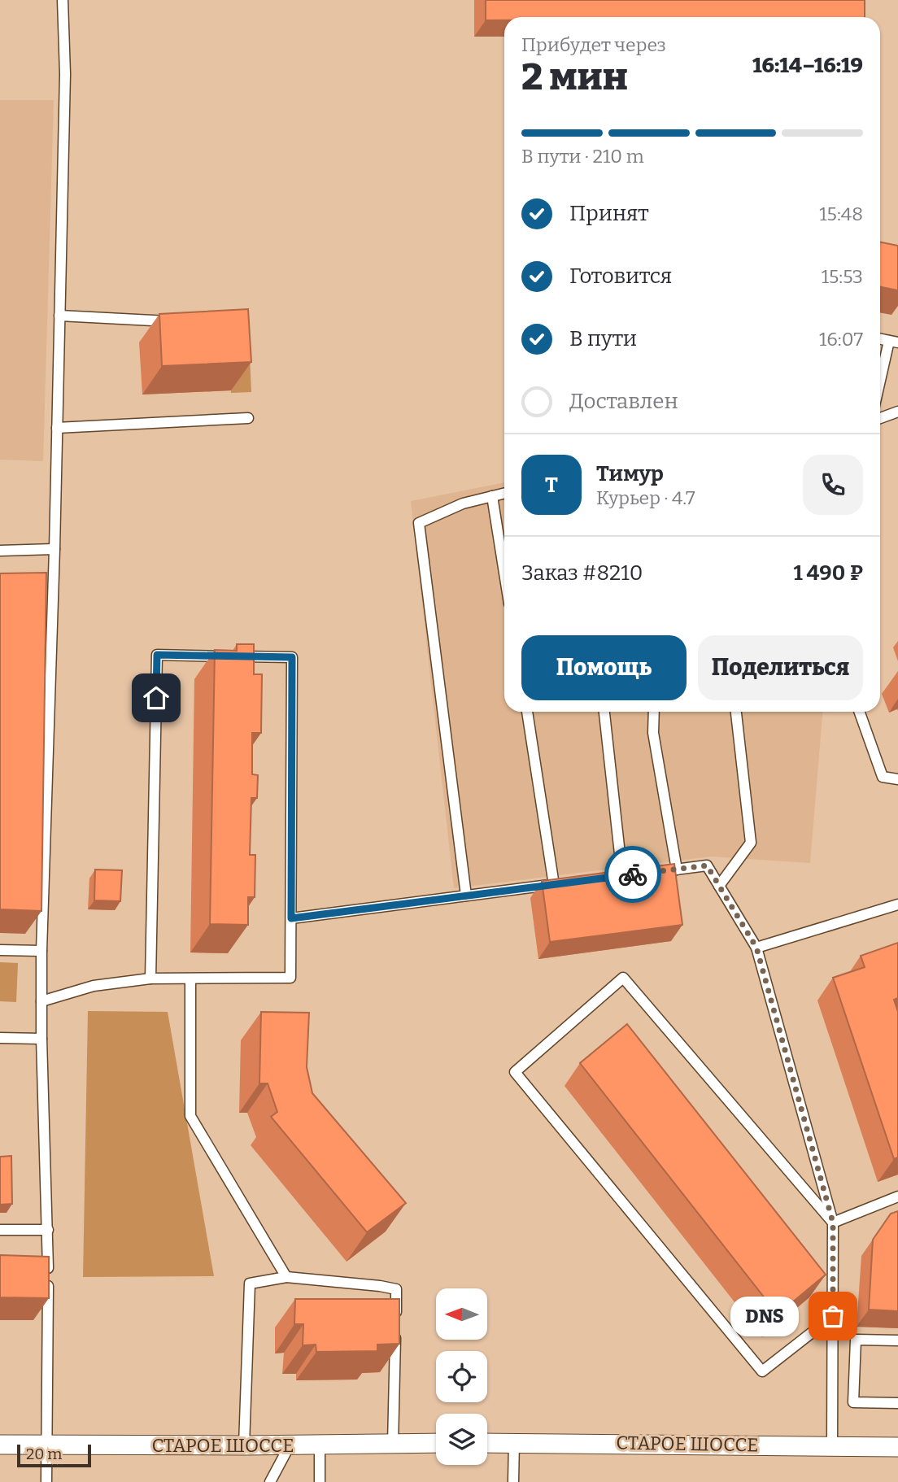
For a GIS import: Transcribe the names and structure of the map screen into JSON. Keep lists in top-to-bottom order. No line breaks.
{"streets":{"street":["СТАРОЕ ШОССЕ"]},"places":["DNS"],"scale_bar":"20 m","north":"left","page":{"heading":["2 мин","Прибудет через","16:14–16:19"],"panel":["Тимур","Курьер · 4.7","Заказ #8210","1 490 ₽"],"bar":"В пути · 210 m","list":[["Принят","15:48"],["Готовится","15:53"],["В пути","16:07"],"Доставлен"],"round":"Т","buttons":["Помощь","Поделиться"],"bubble":"DNS","scale":"20 m"}}
